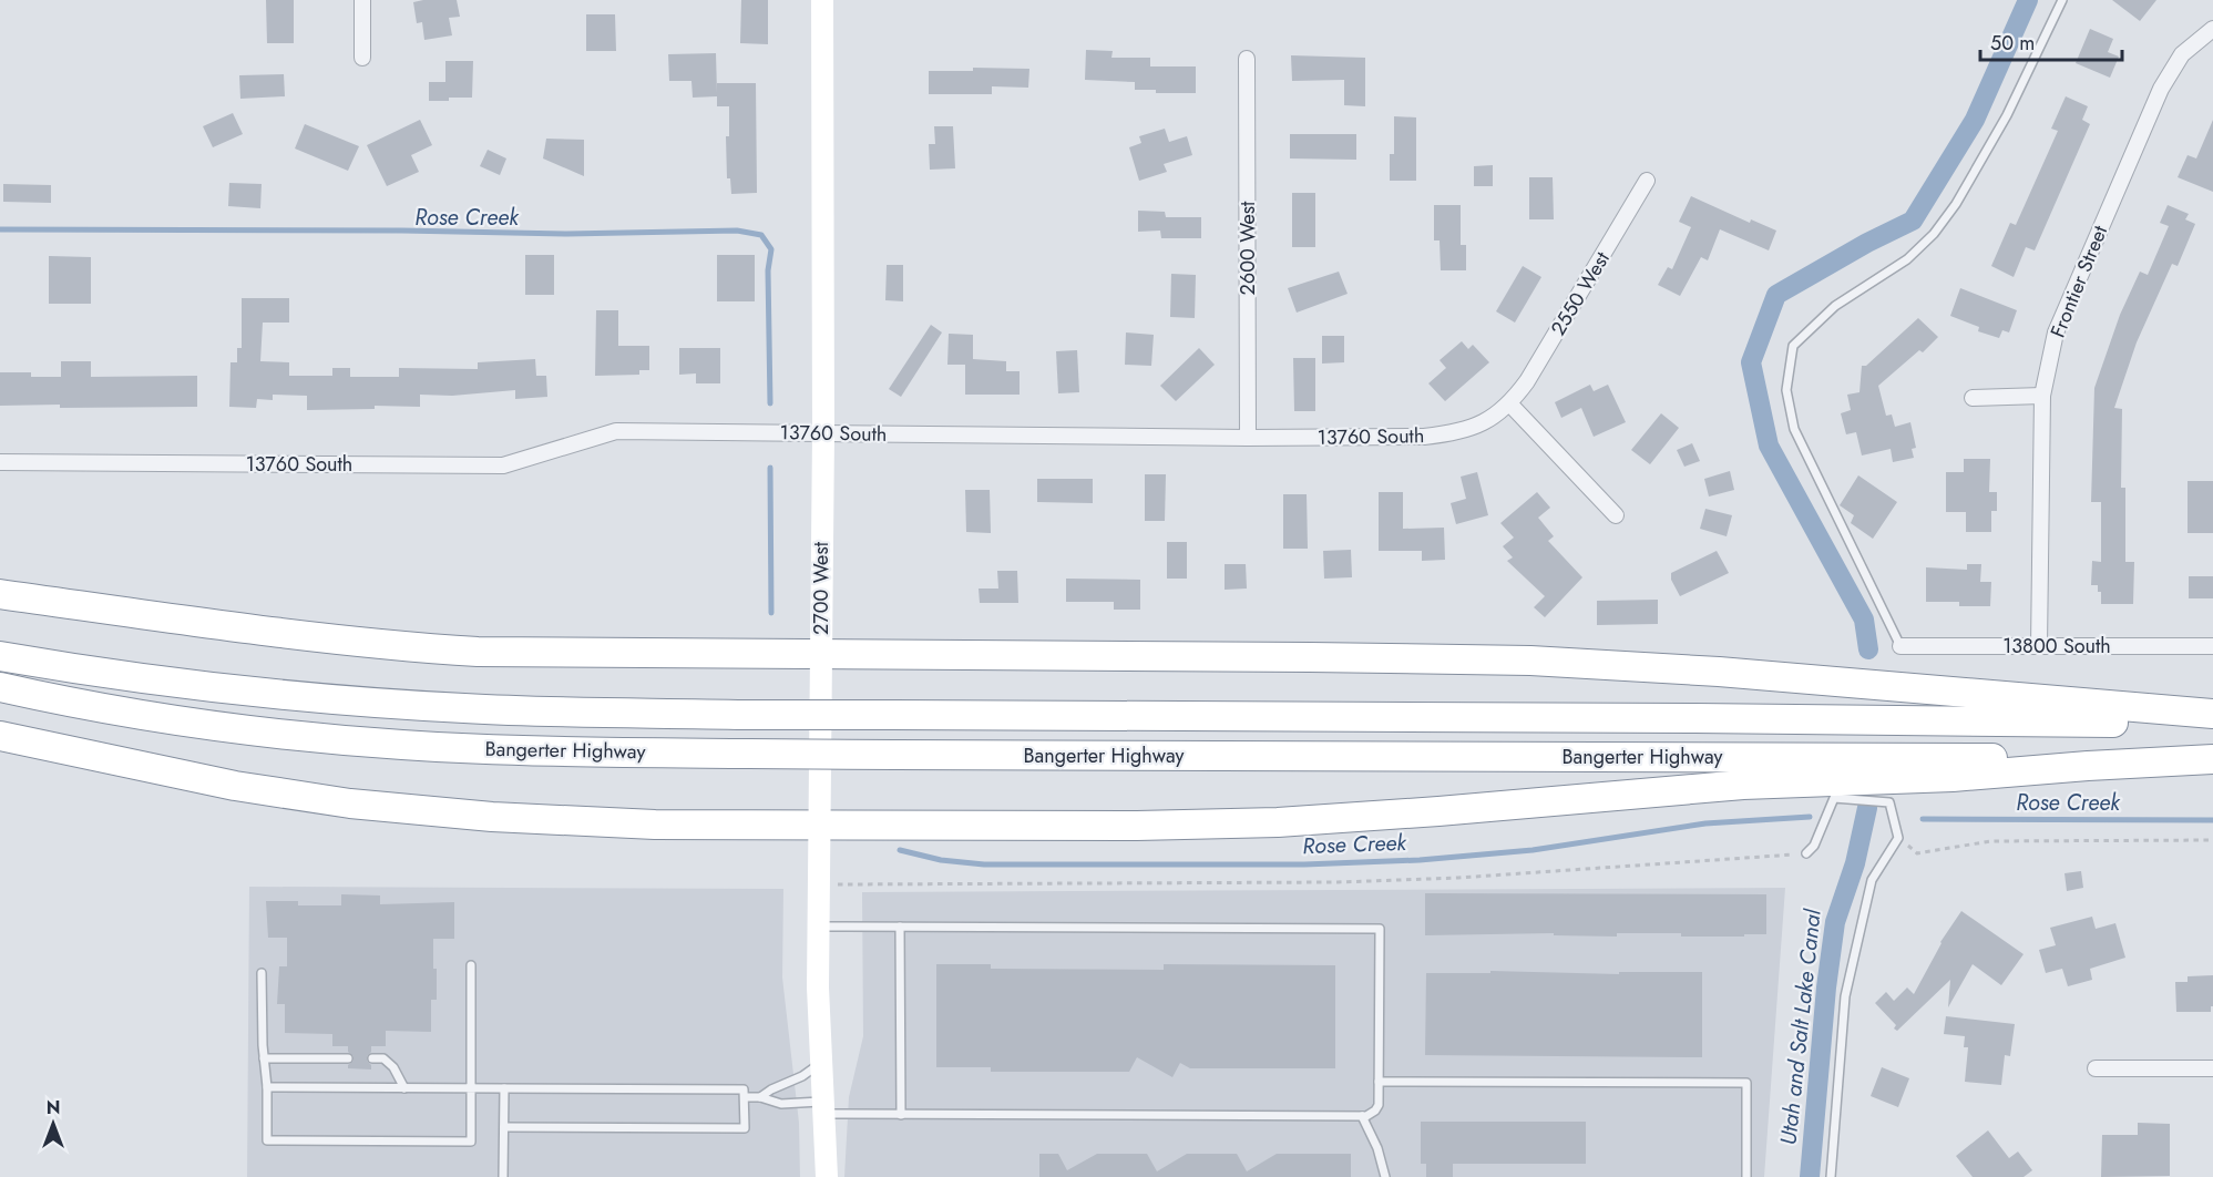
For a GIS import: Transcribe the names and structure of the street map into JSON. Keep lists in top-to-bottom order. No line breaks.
{"streets":{"highway":["Bangerter Highway"],"main road":["2700 West"],"street":["2600 West","Frontier Street","2550 West","13760 South","13800 South"]},"crossings":[["2600 West","13760 South"],["Frontier Street","13800 South"],["2550 West","13760 South"],["13760 South","2700 West"]],"water":["Rose Creek","Utah and Salt Lake Canal"],"scale_bar":"50 m","north":"top"}
